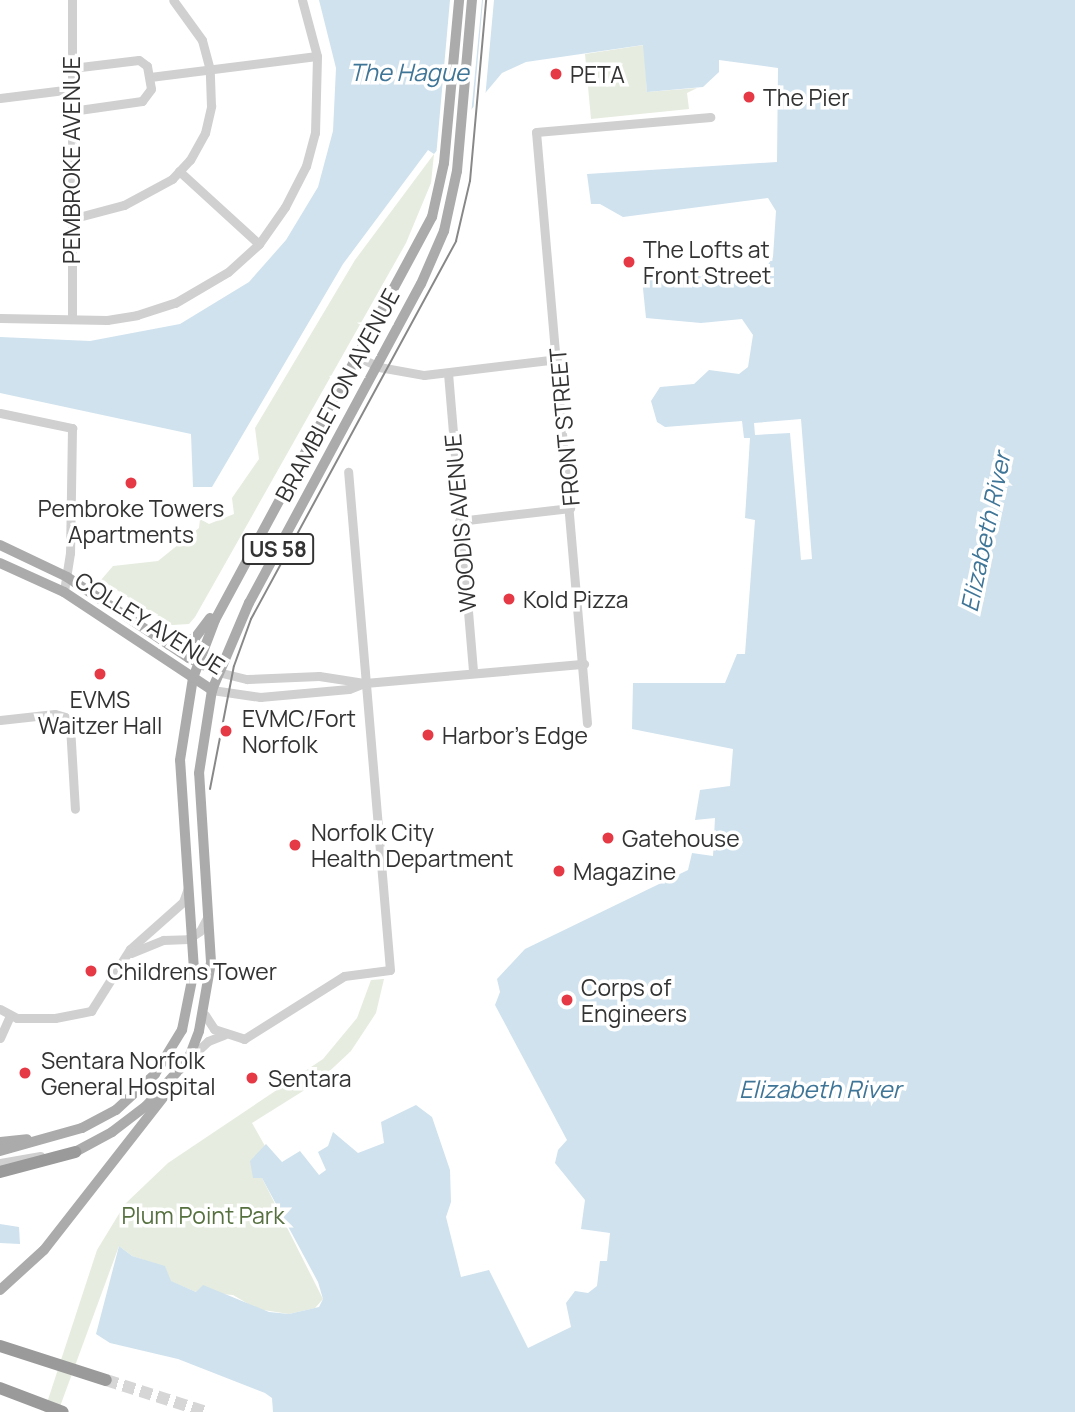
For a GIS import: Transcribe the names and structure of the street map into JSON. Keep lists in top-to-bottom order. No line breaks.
{"streets":{"highway":["US 58"],"main road":["BRAMBLETON AVENUE","COLLEY AVENUE"],"street":["PEMBROKE AVENUE","FRONT STREET","WOODIS AVENUE"]},"crossings":[["BRAMBLETON AVENUE","US 58"],["BRAMBLETON AVENUE","COLLEY AVENUE"],["FRONT STREET","COLLEY AVENUE"],["WOODIS AVENUE","COLLEY AVENUE"]],"water":["The Hague","Elizabeth River"],"parks":["Plum Point Park"],"places":["PETA","The Pier","The Lofts at Front Street","Pembroke Towers Apartments","Kold Pizza","EVMS Waitzer Hall","EVMC/Fort Norfolk","Harbor's Edge","Gatehouse","Norfolk City Health Department","Magazine","Childrens Tower","Corps of Engineers","Sentara Norfolk General Hospital","Sentara"]}
